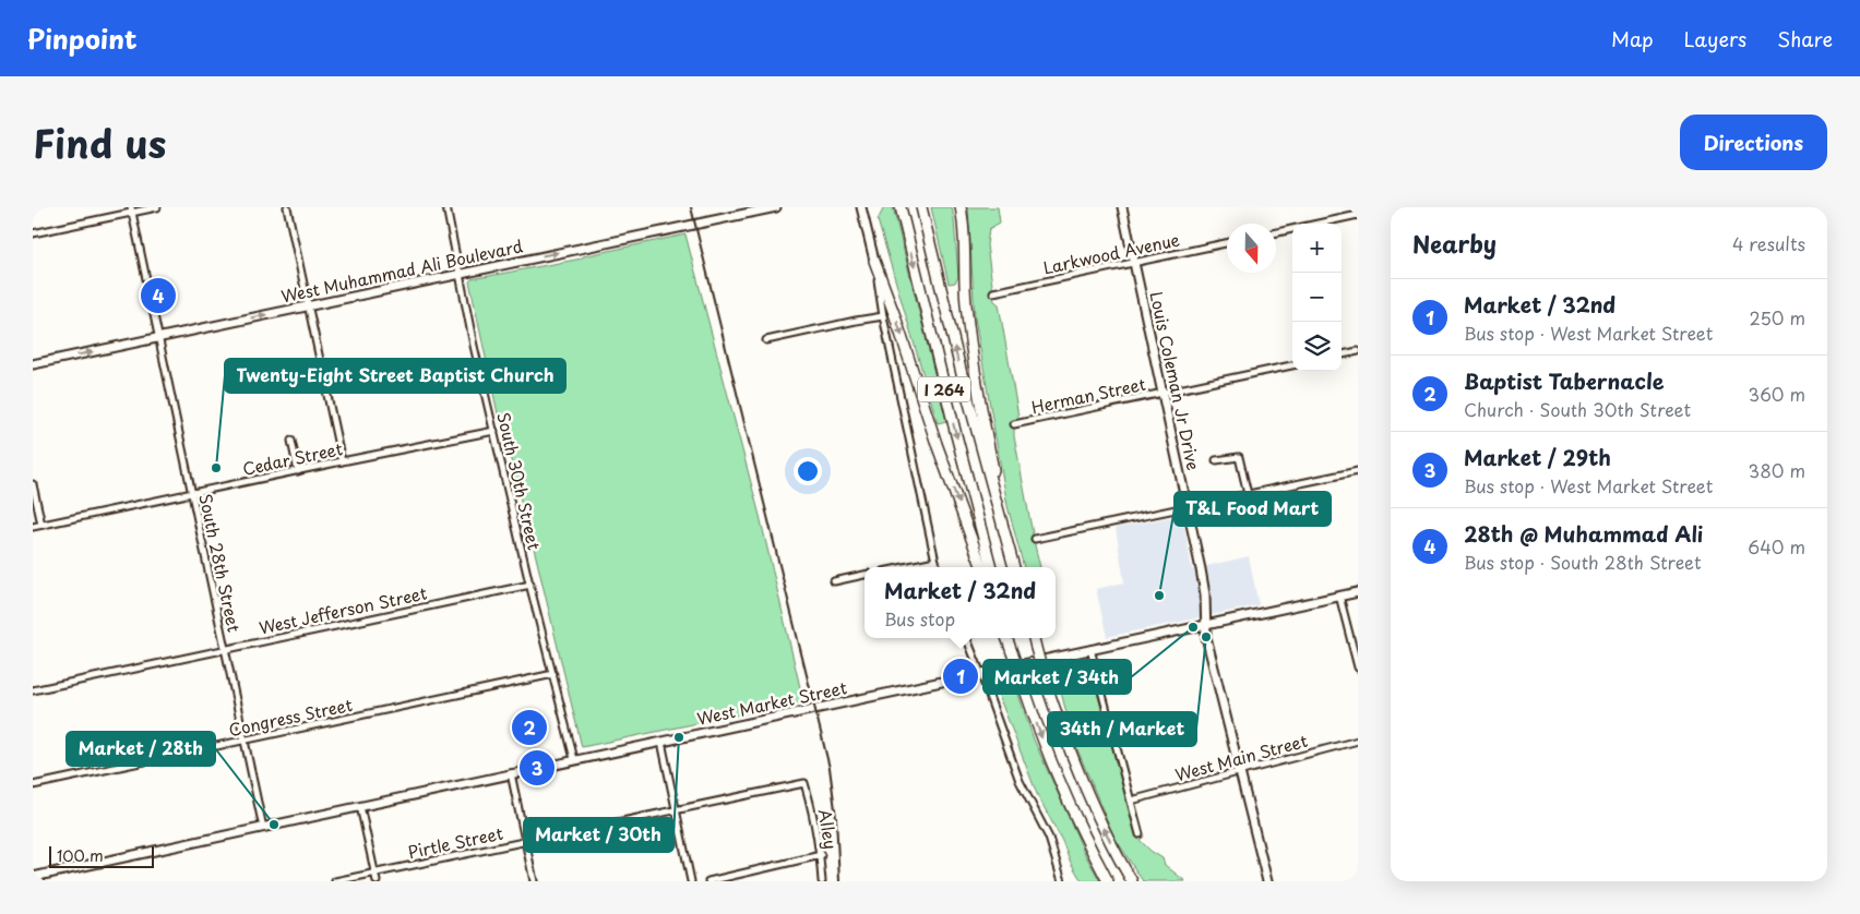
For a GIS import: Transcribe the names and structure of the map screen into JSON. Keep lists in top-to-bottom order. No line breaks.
{"streets":{"highway":["I 264"],"street":["Larkwood Avenue","West Muhammad Ali Boulevard","Louis Coleman Jr Drive","Herman Street","Cedar Street","South 30th Street","South 28th Street","West Jefferson Street","West Market Street","Congress Street","West Main Street","Alley","Pirtle Street"]},"crossings":[["Larkwood Avenue","Louis Coleman Jr Drive"],["West Muhammad Ali Boulevard","South 30th Street"],["West Muhammad Ali Boulevard","South 28th Street"],["Louis Coleman Jr Drive","Herman Street"],["Louis Coleman Jr Drive","West Market Street"],["Louis Coleman Jr Drive","West Main Street"],["Cedar Street","South 30th Street"],["Cedar Street","South 28th Street"],["South 30th Street","West Jefferson Street"],["South 30th Street","West Market Street"],["South 30th Street","Congress Street"],["South 28th Street","West Jefferson Street"],["South 28th Street","West Market Street"],["South 28th Street","Congress Street"],["Alley","Pirtle Street"]],"one_way":["West Muhammad Ali Boulevard"],"places":["Twenty-Eight Street Baptist Church","T&L Food Mart","Market / 34th","34th / Market","Market / 30th","Market / 28th"],"scale_bar":"100 m","north":"bottom","page":{"header":"Pinpoint","nav":["Map","Layers","Share"],"title":"Find us","buttons":"Directions","heading":["Nearby","4 results"],"map_buttons":["+","−"],"pins":["4","1","2","3"],"list":[{"mark":"1","name":"Market / 32nd","note":"Bus stop · West Market Street","value":"250 m"},{"mark":"2","name":"Baptist Tabernacle","note":"Church · South 30th Street","value":"360 m"},{"mark":"3","name":"Market / 29th","note":"Bus stop · West Market Street","value":"380 m"},{"mark":"4","name":"28th @ Muhammad Ali","note":"Bus stop · South 28th Street","value":"640 m"}],"popup":["Market / 32nd","Bus stop"],"scale":"100 m"}}
